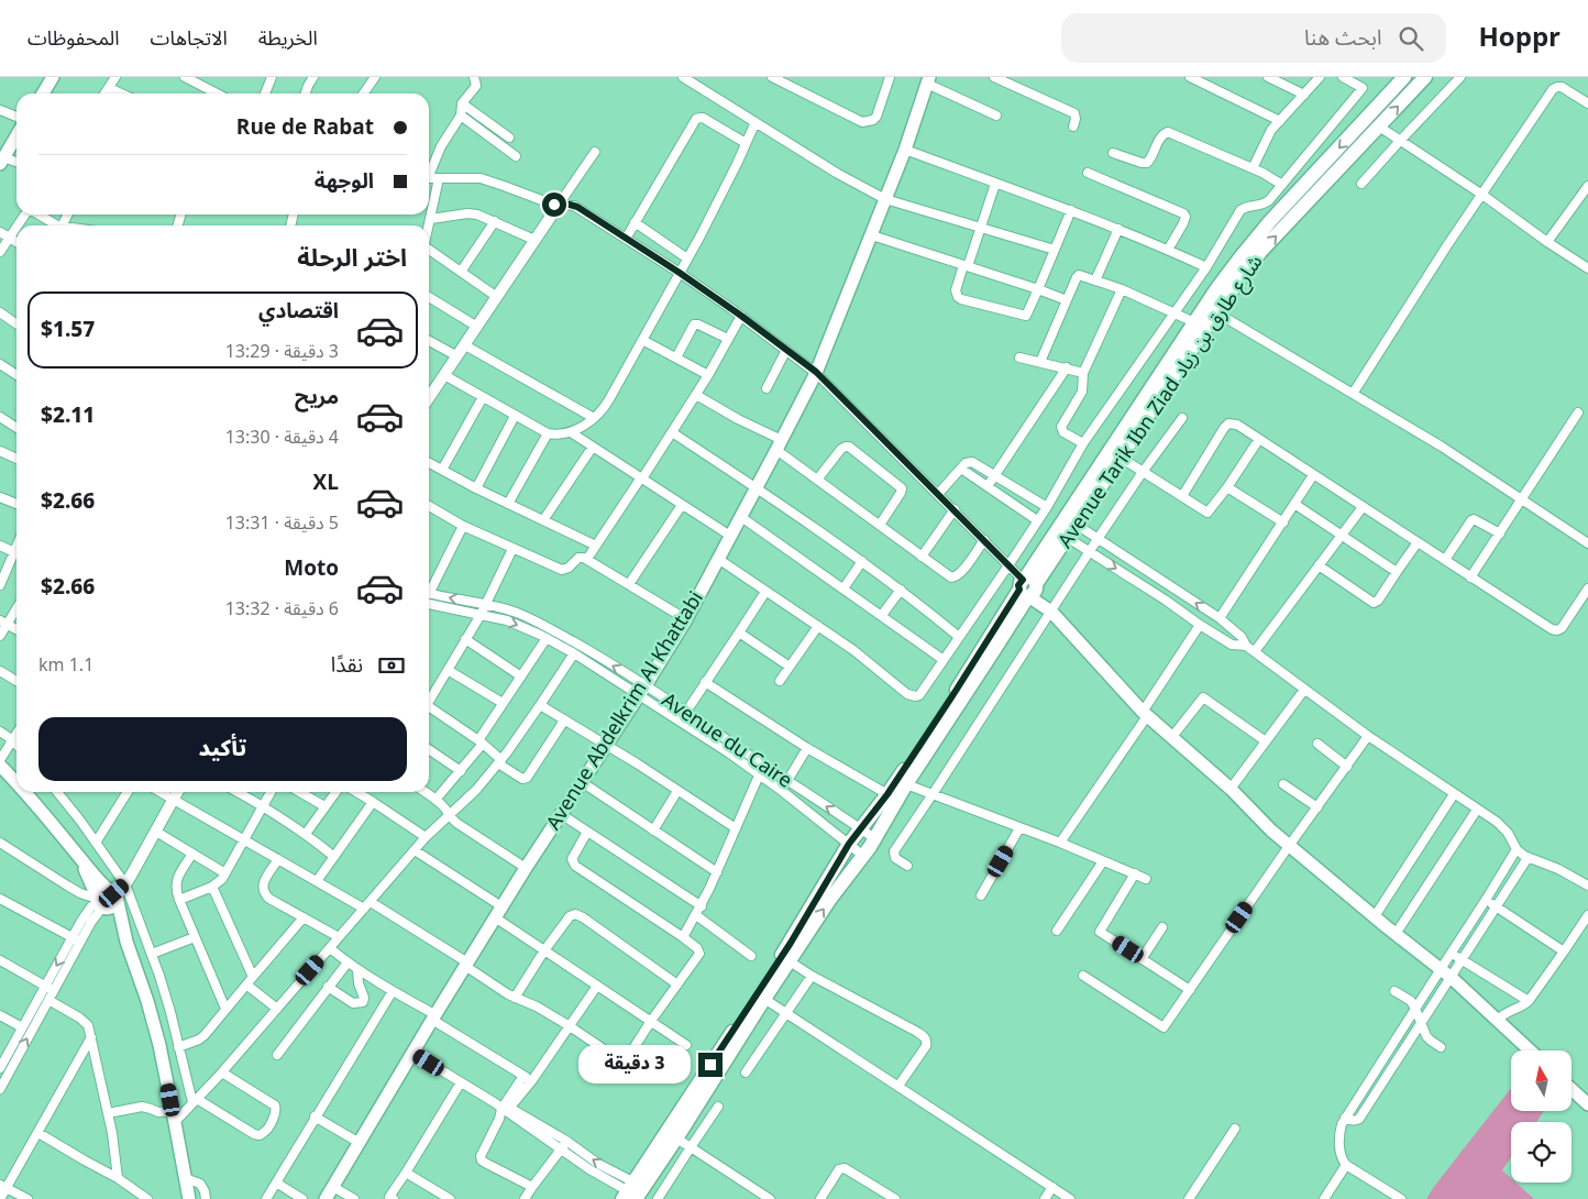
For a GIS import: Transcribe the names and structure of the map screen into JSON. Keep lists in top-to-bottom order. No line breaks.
{"streets":{"main road":["Avenue Tarik Ibn Ziad شارع طارق بن زياد","Avenue Abdelkrim Al Khattabi"],"street":["Avenue du Caire"]},"crossings":[["Avenue Tarik Ibn Ziad شارع طارق بن زياد","Avenue du Caire"],["Avenue Abdelkrim Al Khattabi","Avenue du Caire"]],"north":"top","page":{"header":"Hoppr","search":"ابحث هنا","nav":["الخريطة","الاتجاهات","المحفوظات"],"banner":["Rue de Rabat","الوجهة"],"heading":"اختر الرحلة","list":[{"name":"اقتصادي","note":"3 دقيقة · 13:29","value":"$1.57"},{"name":"مريح","note":"4 دقيقة · 13:30","value":"$2.11"},{"name":"XL","note":"5 دقيقة · 13:31","value":"$2.66"},{"name":"Moto","note":"6 دقيقة · 13:32","value":"$2.66"}],"pay":["نقدًا","1.1 km"],"buttons":"تأكيد","bubble":"3 دقيقة"}}
